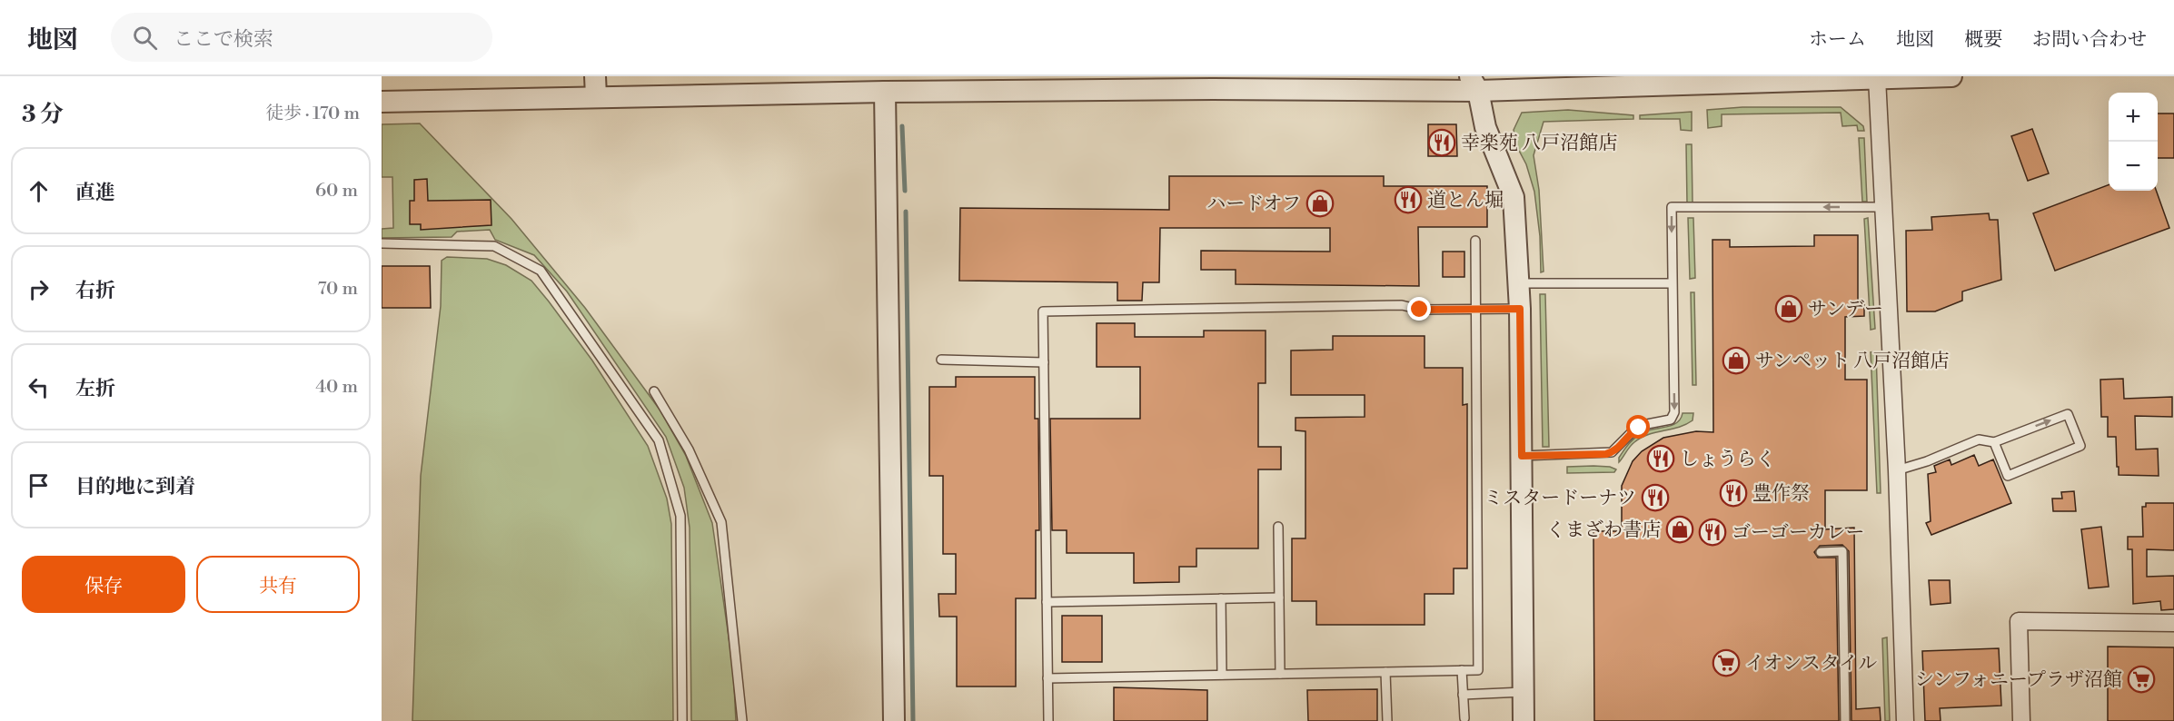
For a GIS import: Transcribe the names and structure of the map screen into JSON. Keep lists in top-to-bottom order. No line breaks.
{"places":{"restaurant":["幸楽苑 八戸沼館店","道とん堀","しょうらく","豊作祭","ミスタードーナツ","ゴーゴーカレー"],"shop":["ハードオフ","サンデー","サンペット 八戸沼館店","くまざわ書店"],"supermarket":["イオンスタイル","シンフォニープラザ沼館"]},"page":{"header":"地図","search":"ここで検索","nav":["ホーム","地図","概要","お問い合わせ"],"heading":["3 分","徒歩 · 170 m"],"map_buttons":["+","−"],"list":[["直進","60 m"],["右折","70 m"],["左折","40 m"],"目的地に到着"],"buttons":["保存","共有"]}}
